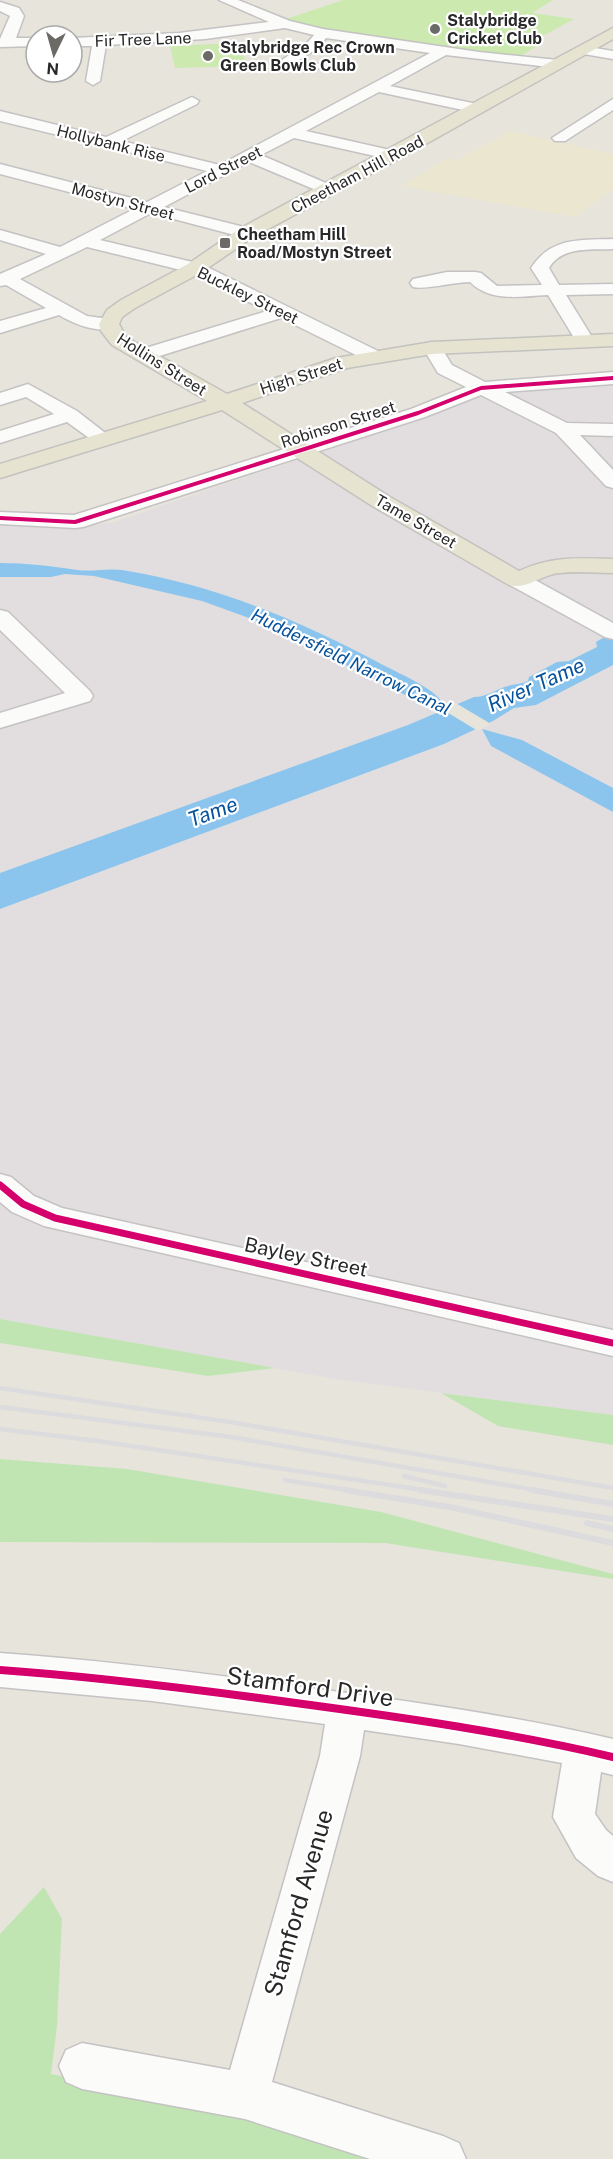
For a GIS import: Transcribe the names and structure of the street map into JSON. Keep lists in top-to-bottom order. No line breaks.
{"streets":{"main road":["Cheetham Hill Road","Hollins Street","High Street","Tame Street"],"street":["Fir Tree Lane","Hollybank Rise","Lord Street","Mostyn Street","Buckley Street","Robinson Street","Bayley Street","Stamford Drive","Stamford Avenue"]},"crossings":[["Hollybank Rise","Lord Street"],["Lord Street","Mostyn Street"],["Lord Street","Buckley Street"],["Lord Street","Hollins Street"],["Cheetham Hill Road","Mostyn Street"],["Cheetham Hill Road","Buckley Street"],["Cheetham Hill Road","Hollins Street"],["Buckley Street","High Street"],["Hollins Street","High Street"],["Hollins Street","Tame Street"],["High Street","Tame Street"],["Robinson Street","Tame Street"],["Stamford Drive","Stamford Avenue"]],"water":["Huddersfield Narrow Canal","River Tame","Tame"],"places":{"other":["Stalybridge Cricket Club","Stalybridge Rec Crown Green Bowls Club"],"transit":["Cheetham Hill Road/Mostyn Street"]},"north":"bottom"}
